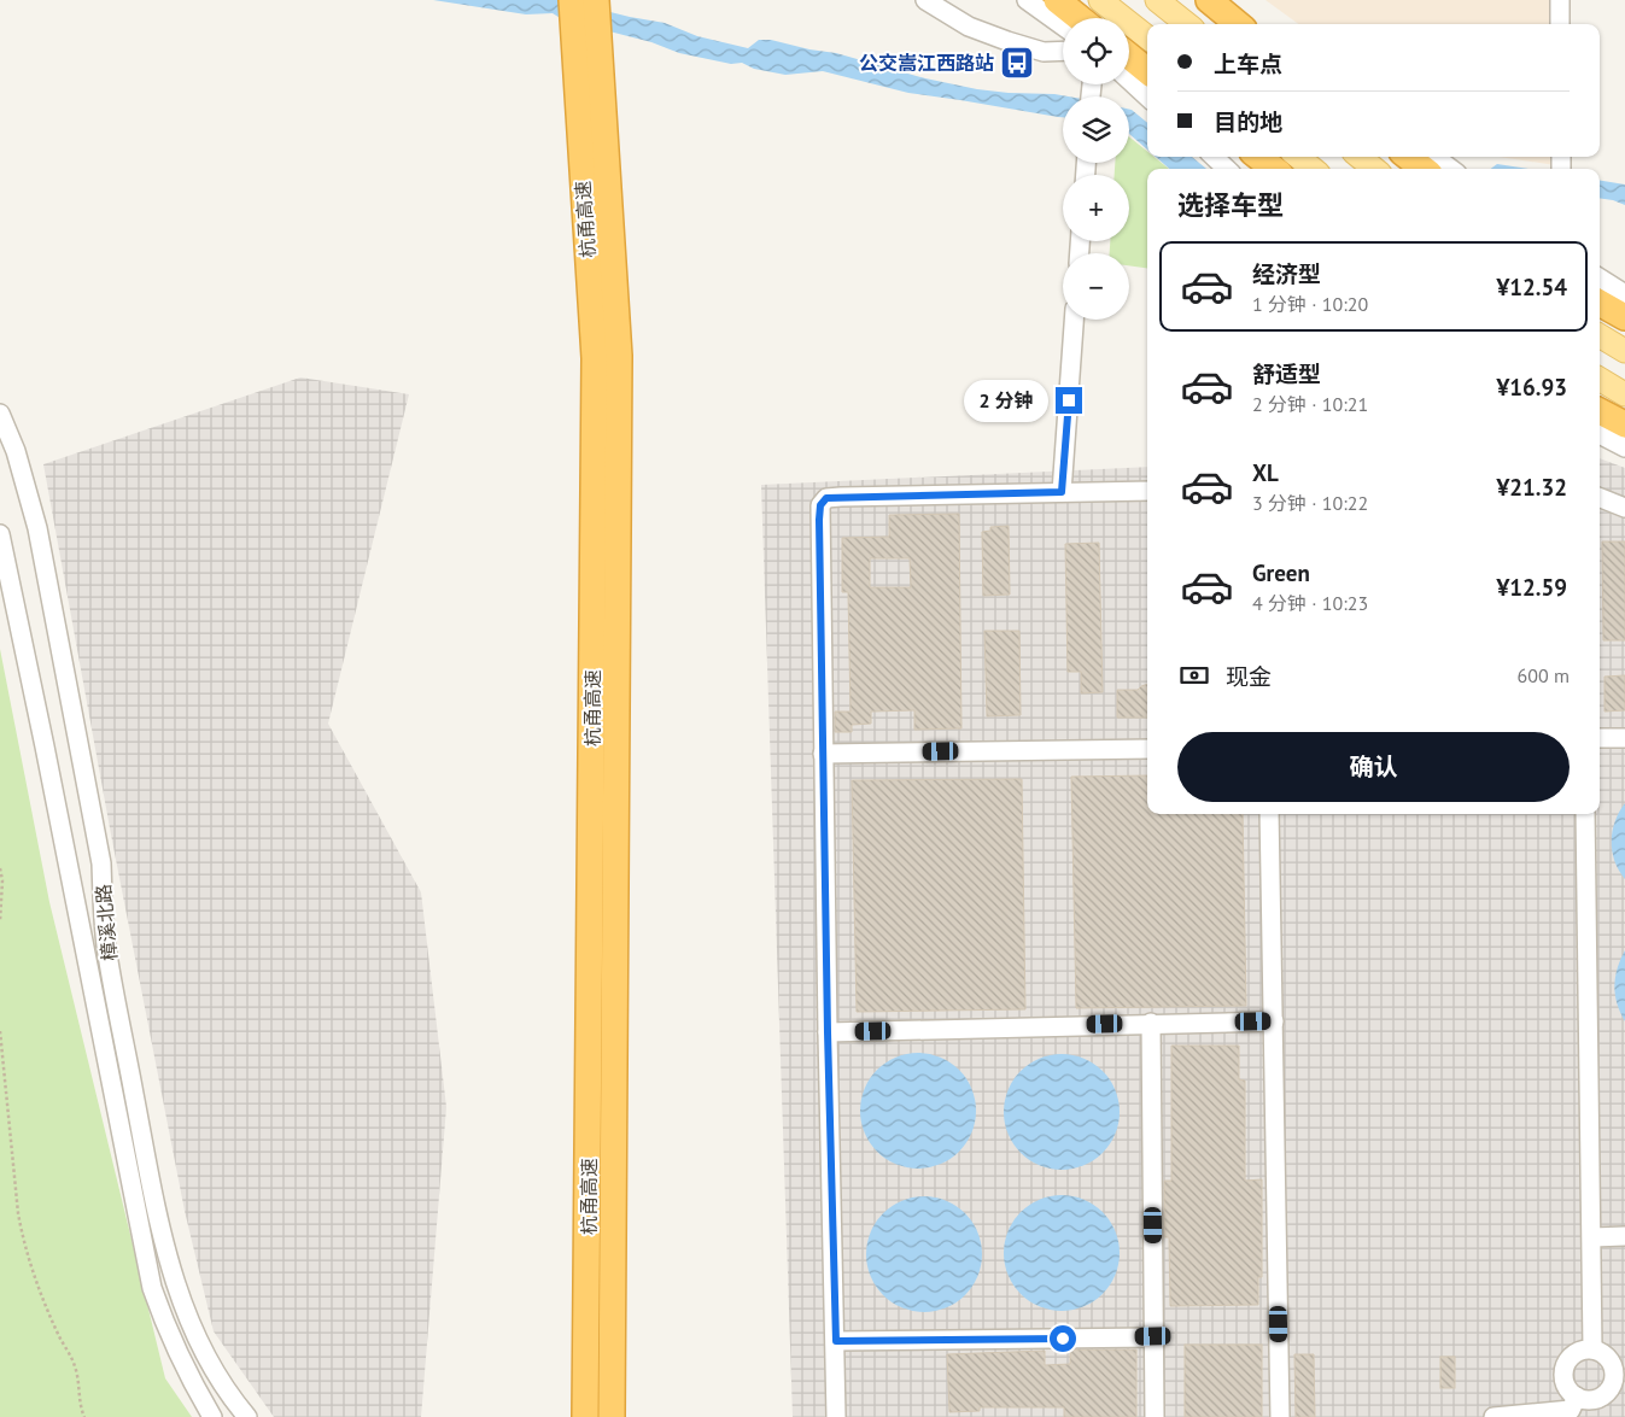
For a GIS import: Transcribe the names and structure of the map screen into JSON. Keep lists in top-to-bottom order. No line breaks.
{"streets":{"highway":["杭甬高速"],"street":["樟溪北路"]},"places":{"bus stop":["公交嵩江西路站"]},"page":{"map_buttons":["+","−"],"banner":["上车点","目的地"],"heading":"选择车型","list":[{"name":"经济型","note":"1 分钟 · 10:20","value":"¥12.54"},{"name":"舒适型","note":"2 分钟 · 10:21","value":"¥16.93"},{"name":"XL","note":"3 分钟 · 10:22","value":"¥21.32"},{"name":"Green","note":"4 分钟 · 10:23","value":"¥12.59"}],"bubble":"2 分钟","pay":["现金","600 m"],"buttons":"确认"}}
